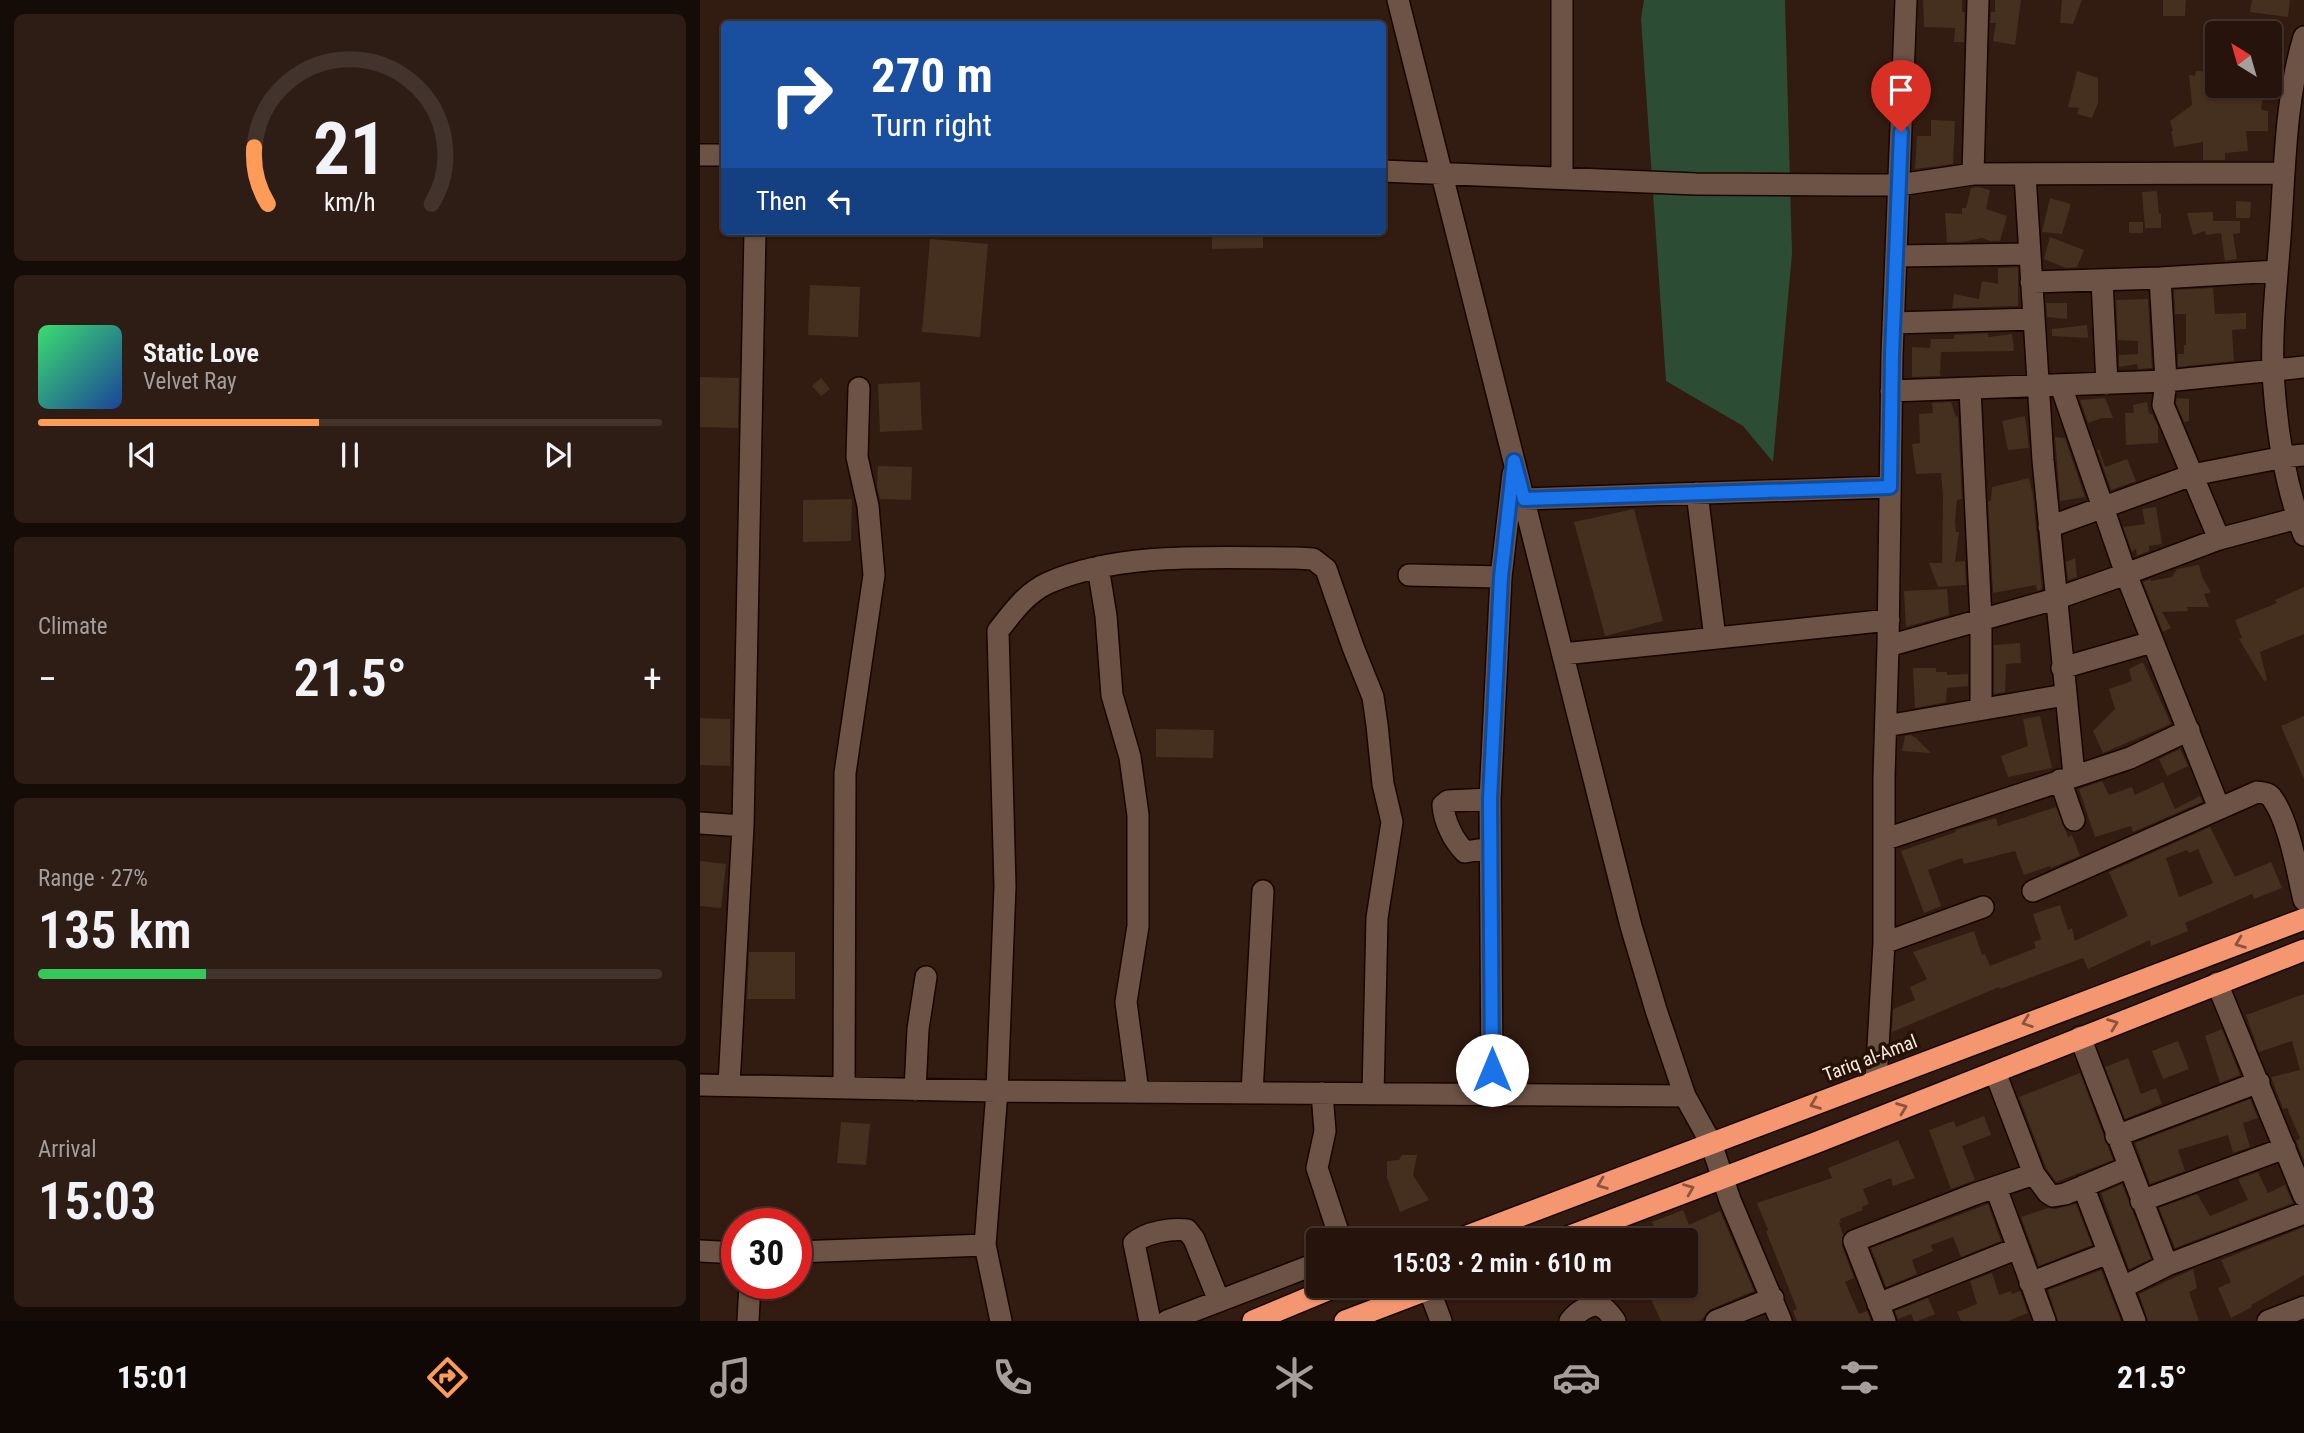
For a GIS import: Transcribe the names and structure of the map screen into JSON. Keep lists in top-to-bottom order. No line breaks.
{"streets":{"highway":["Tariq al-Amal"]},"north":"top left","page":{"turn":["270 m","Turn right"],"then":"Then","song":["Static Love","Velvet Ray"],"tile":["Climate",["Range · 27%","135 km"],["Arrival","15:03"]],"heat":["−","21.5°","+"],"limit":"30","trip":"15:03 · 2 min · 610 m","tabs":["15:01","21.5°"],"gauge":["21","km/h"]}}
